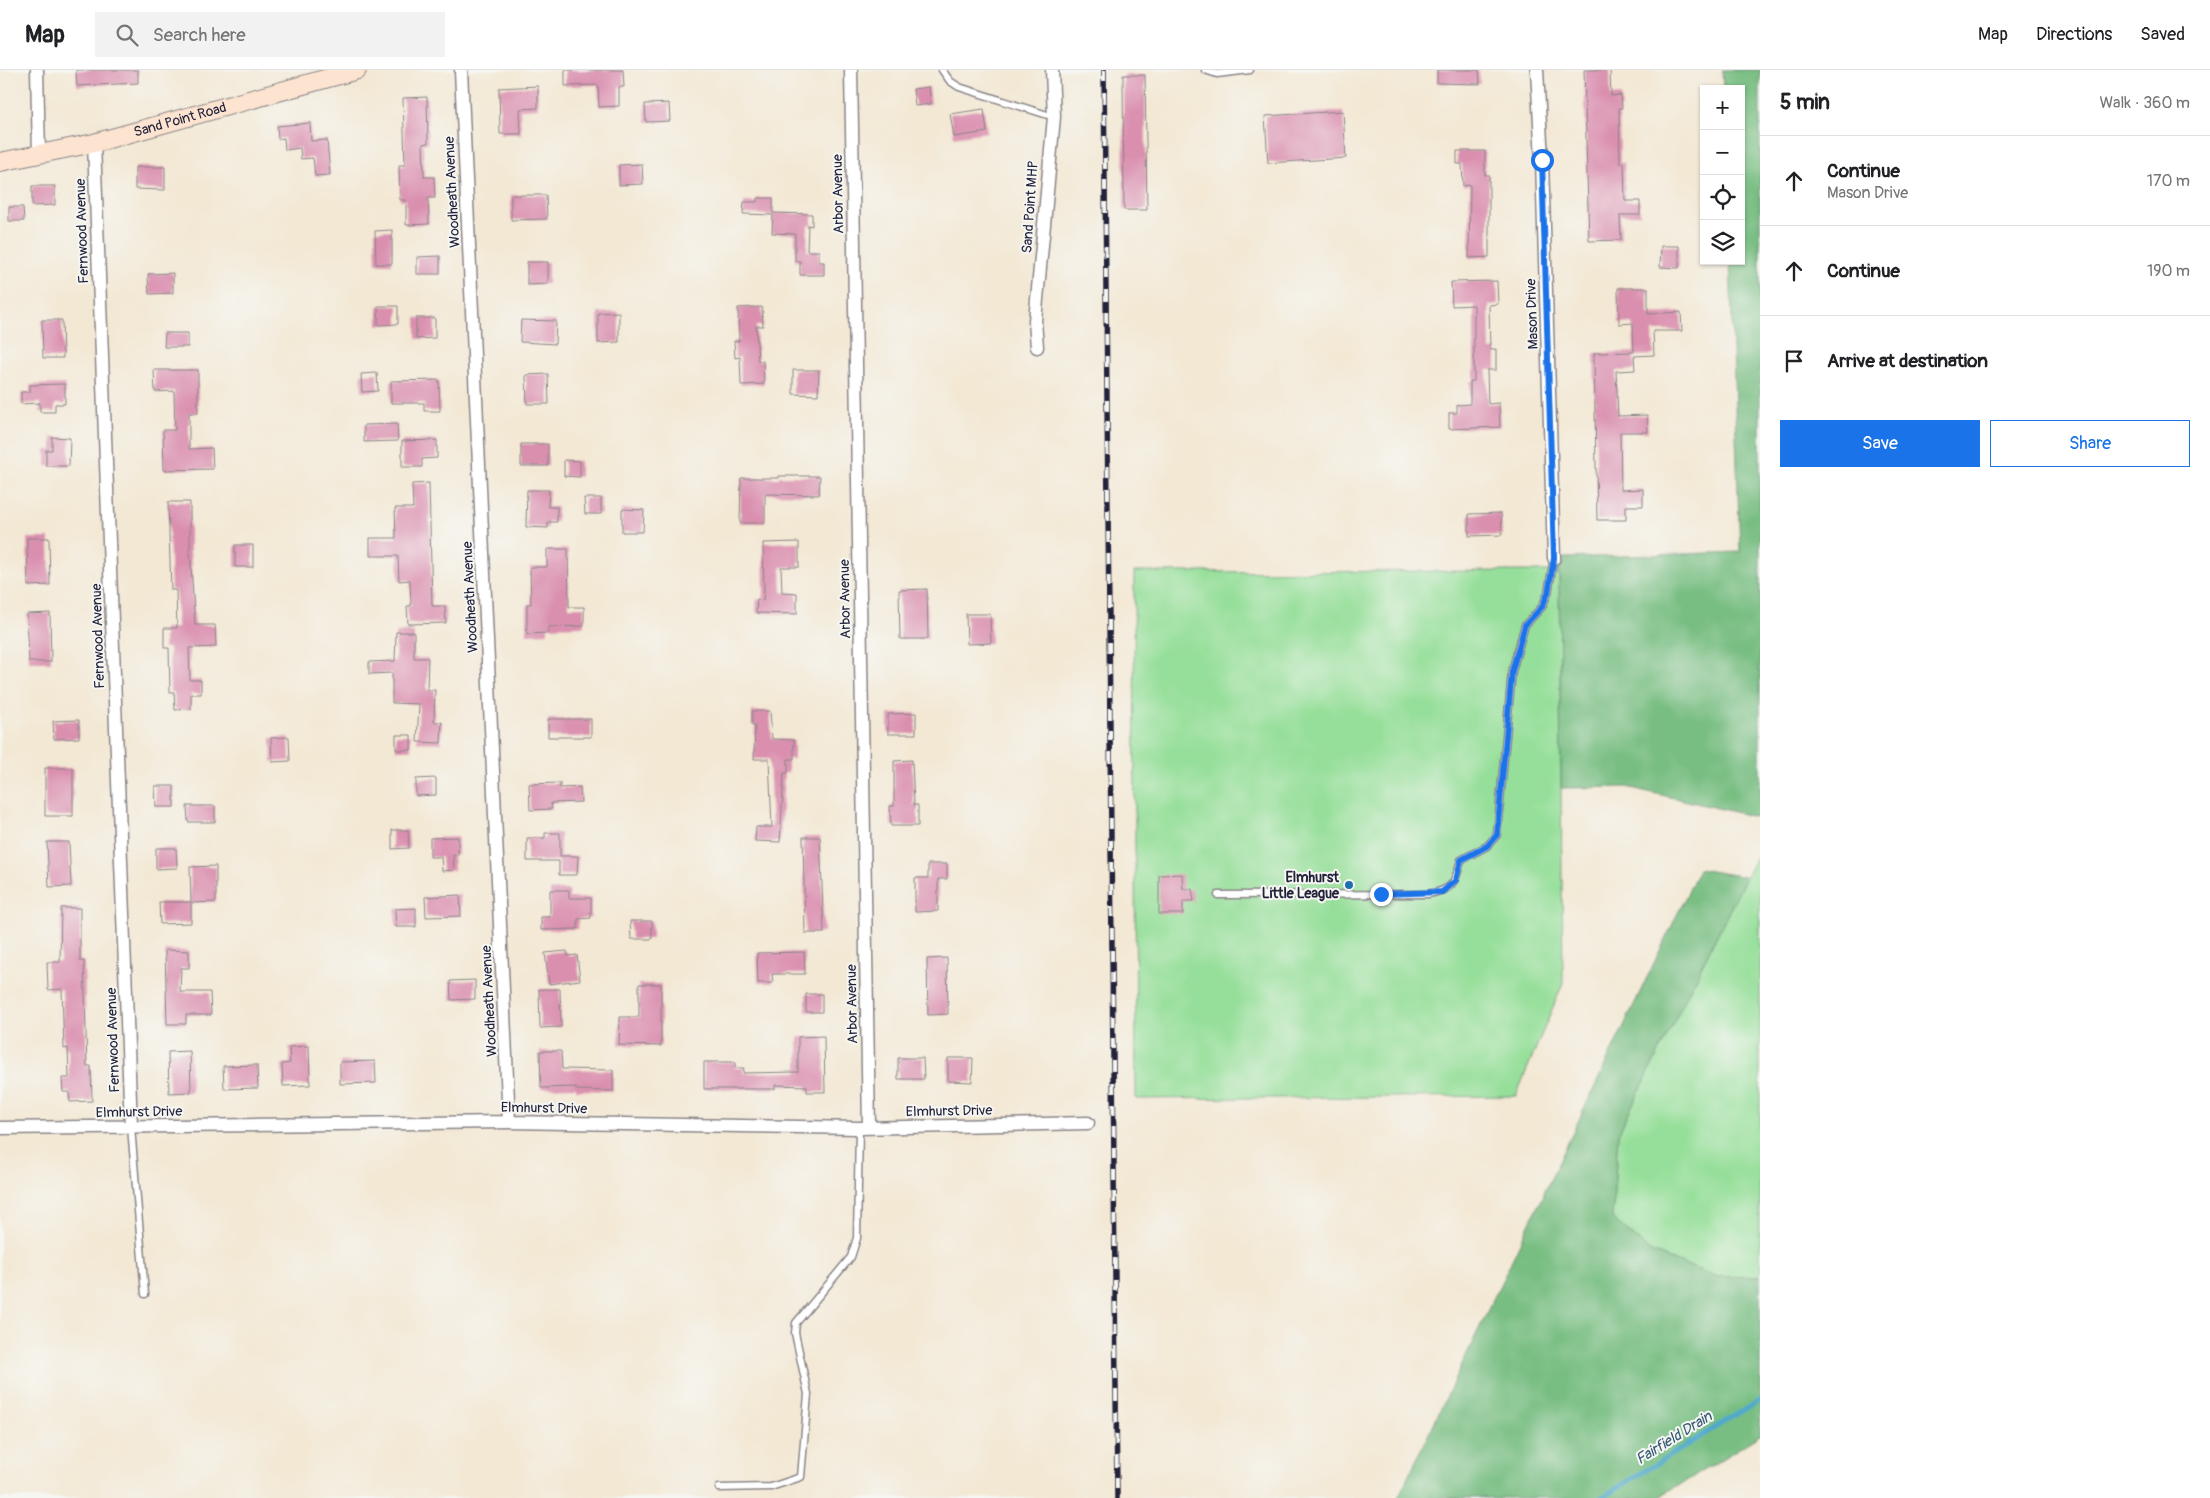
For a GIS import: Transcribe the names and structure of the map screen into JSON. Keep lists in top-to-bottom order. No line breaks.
{"streets":{"street":["Sand Point Road","Woodheath Avenue","Arbor Avenue","Sand Point MHP","Fernwood Avenue","Mason Drive","Elmhurst Drive"]},"crossings":[["Sand Point Road","Fernwood Avenue"],["Woodheath Avenue","Elmhurst Drive"],["Arbor Avenue","Elmhurst Drive"],["Fernwood Avenue","Elmhurst Drive"]],"water":["Fairfield Drain"],"places":["Elmhurst Little League"],"page":{"header":"Map","search":"Search here","nav":["Map","Directions","Saved"],"heading":["5 min","Walk · 360 m"],"map_buttons":["+","−"],"list":[["Continue","Mason Drive","170 m"],["Continue","190 m"],"Arrive at destination"],"buttons":["Save","Share"]}}
